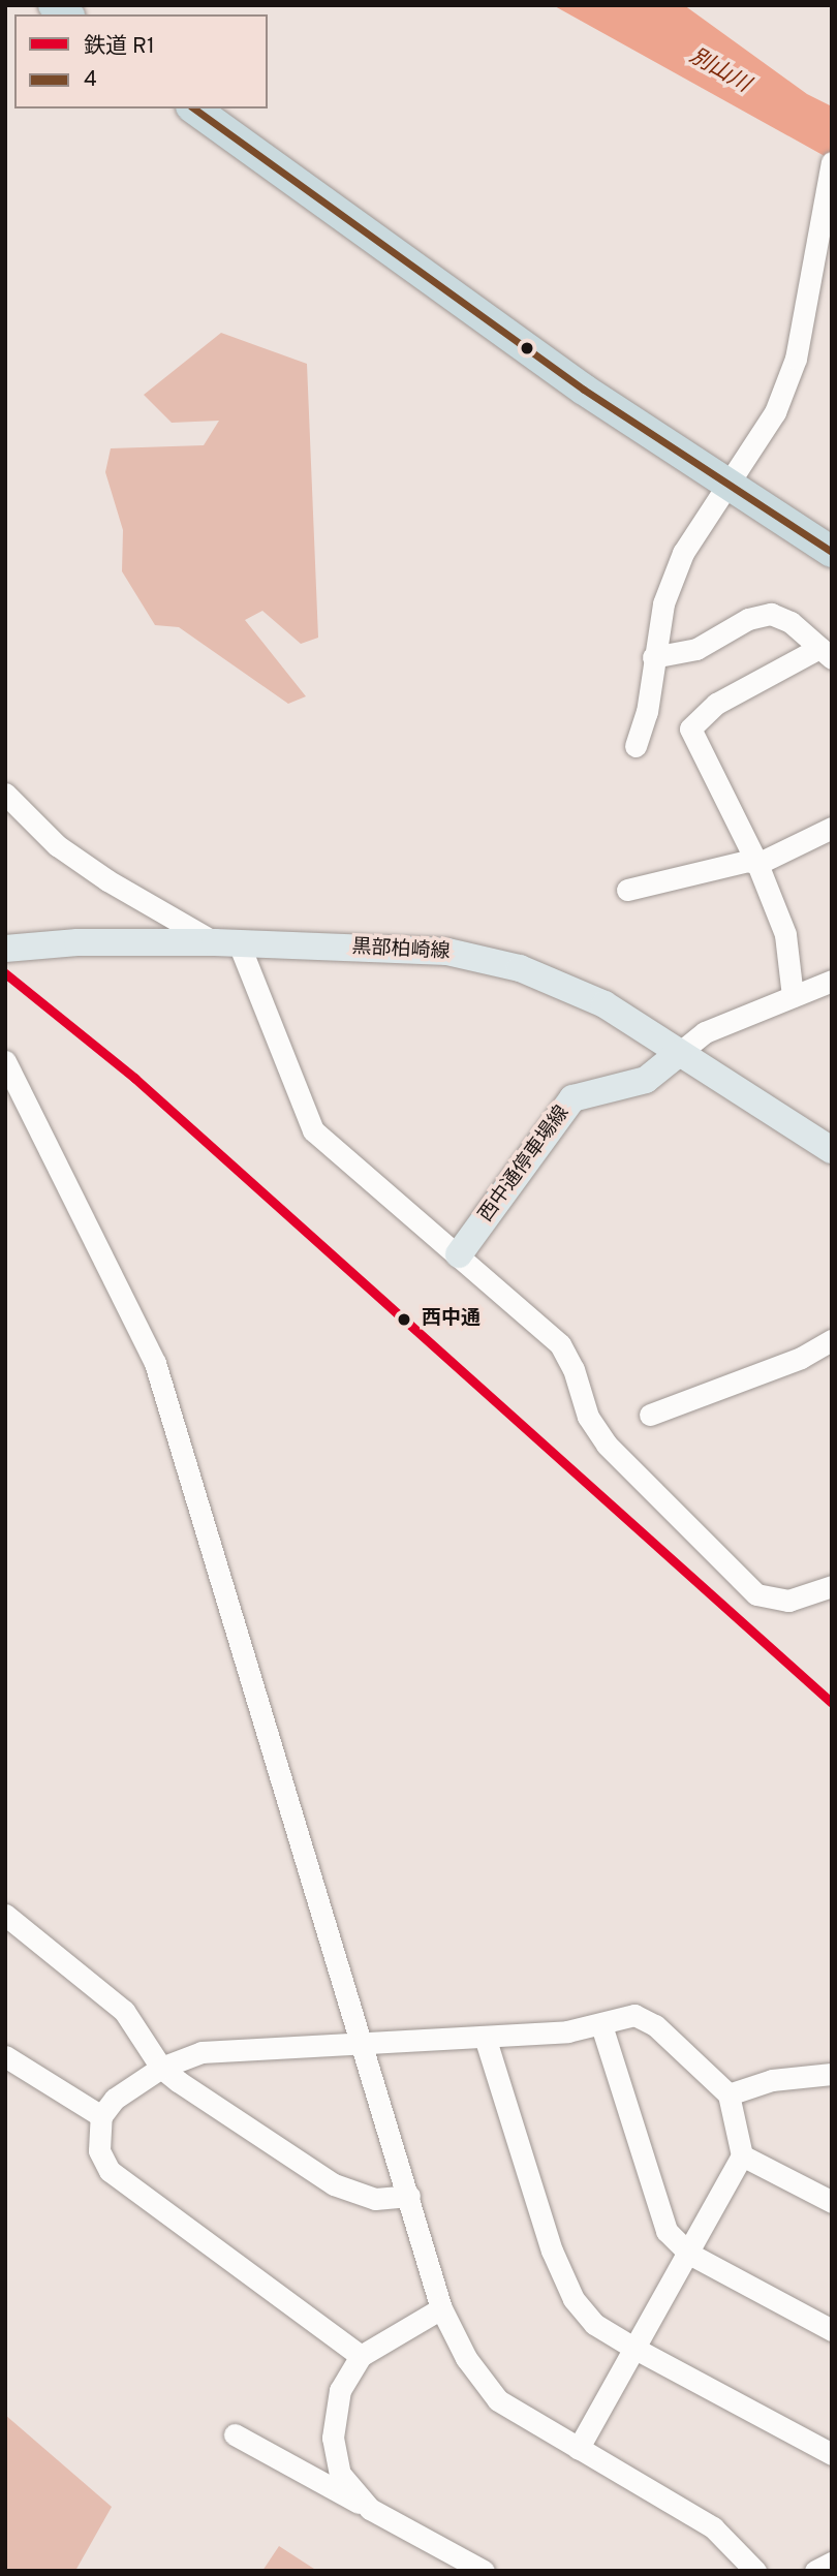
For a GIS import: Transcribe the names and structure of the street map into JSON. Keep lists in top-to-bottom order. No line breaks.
{"streets":{"main road":["黒部柏崎線","西中通停車場線"]},"crossings":[["黒部柏崎線","西中通停車場線"]],"water":["別山川"],"places":["西中通"],"lines":["transit line 4","rail line R1"],"legend":["鉄道 R1","4"]}
